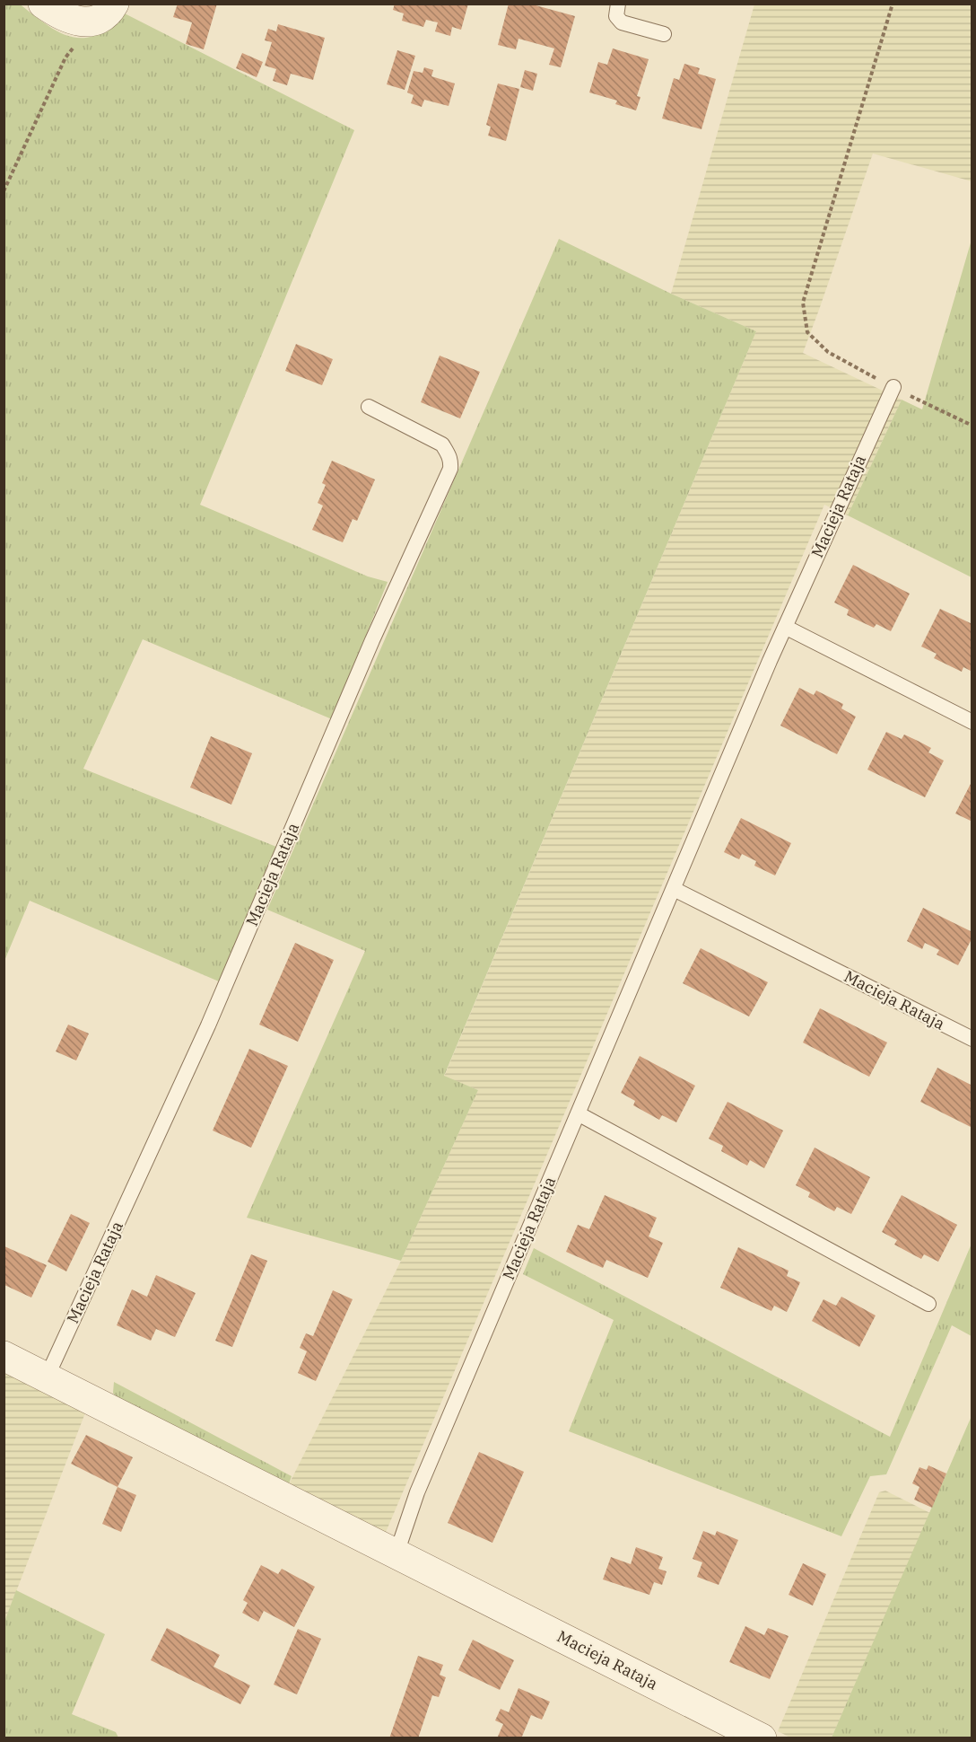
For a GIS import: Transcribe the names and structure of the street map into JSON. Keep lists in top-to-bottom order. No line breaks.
{"streets":{"street":["Macieja Rataja"]}}
